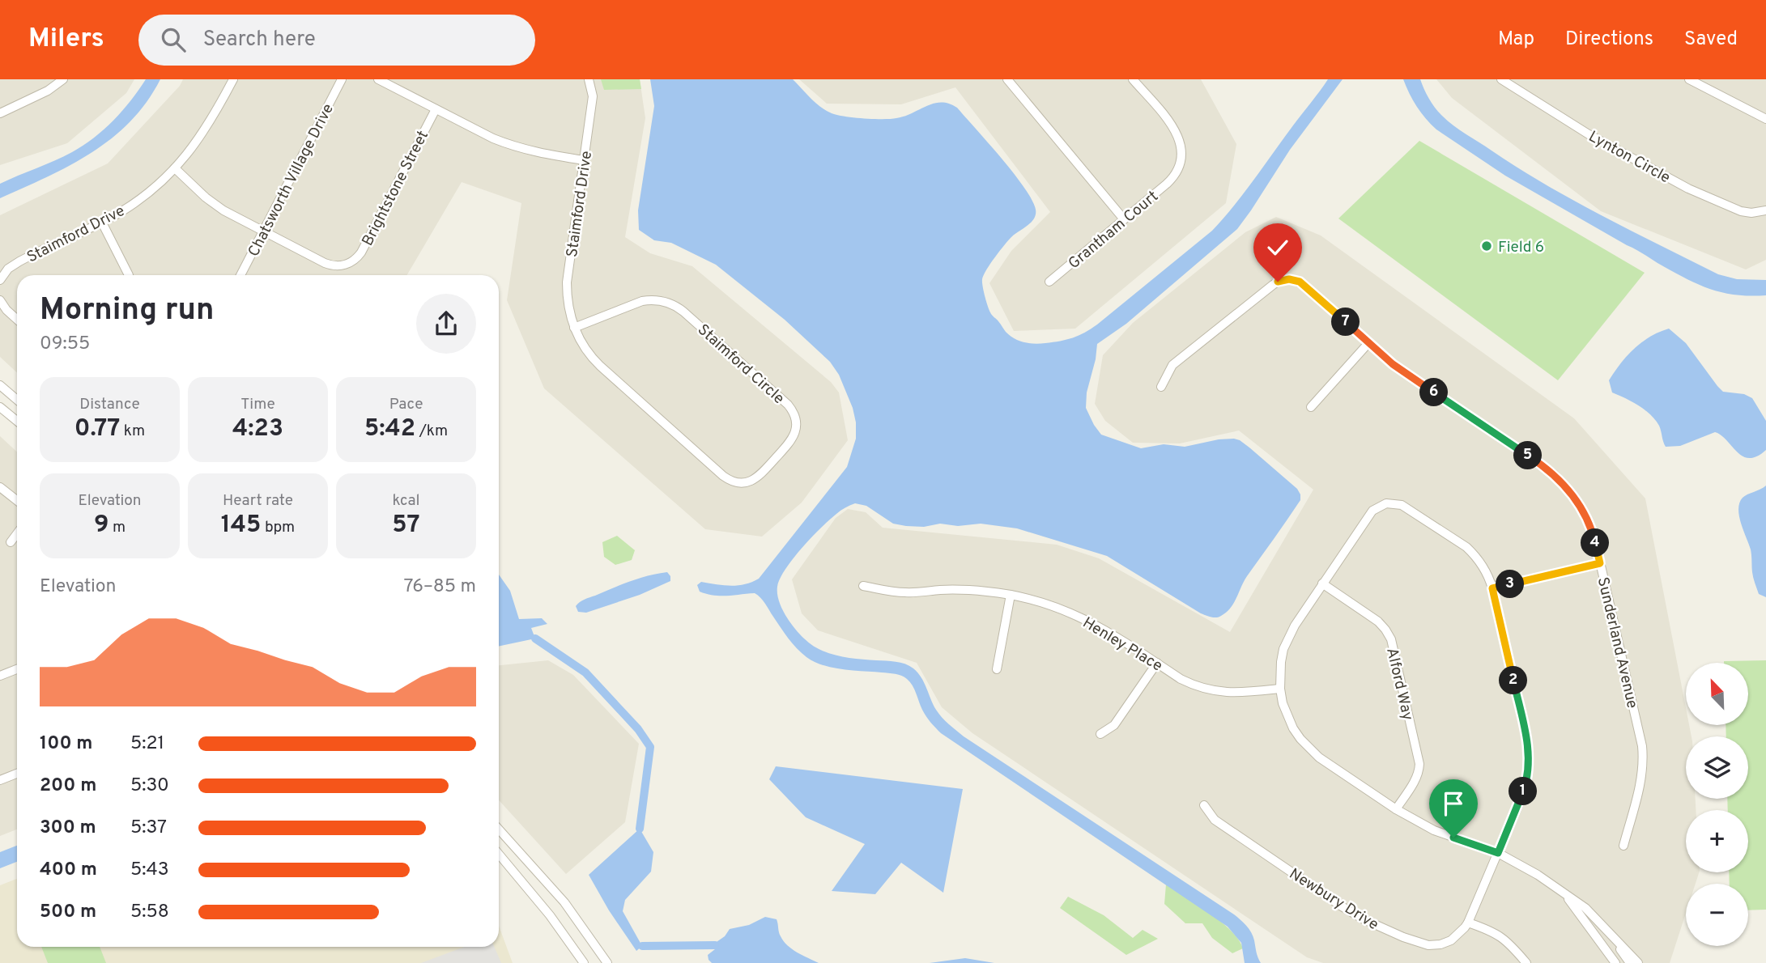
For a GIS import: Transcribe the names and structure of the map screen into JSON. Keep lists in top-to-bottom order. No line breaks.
{"streets":{"street":["Lynton Circle","Chatsworth Village Drive","Brightstone Street","Staimford Drive","Grantham Court","Staimford Circle","Sunderland Avenue","Henley Place","Alford Way","Newbury Drive"]},"crossings":[["Chatsworth Village Drive","Brightstone Street"],["Brightstone Street","Staimford Drive"],["Staimford Drive","Staimford Circle"],["Henley Place","Newbury Drive"],["Alford Way","Newbury Drive"]],"places":["Field 6"],"north":"top left","page":{"header":"Milers","search":"Search here","nav":["Map","Directions","Saved"],"heading":["Morning run","09:55"],"pins":["7","6","5","4","3","2","1"],"stats":[["Distance","0.77 km"],["Time","4:23"],["Pace","5:42 /km"],["Elevation","9 m"],["Heart rate","145 bpm"],["kcal","57"]],"chart":["Elevation","76–85 m"],"map_buttons":["+","−"],"list":[{"name":"100 m","note":"5:21"},{"name":"200 m","note":"5:30"},{"name":"300 m","note":"5:37"},{"name":"400 m","note":"5:43"},{"name":"500 m","note":"5:58"}]}}
